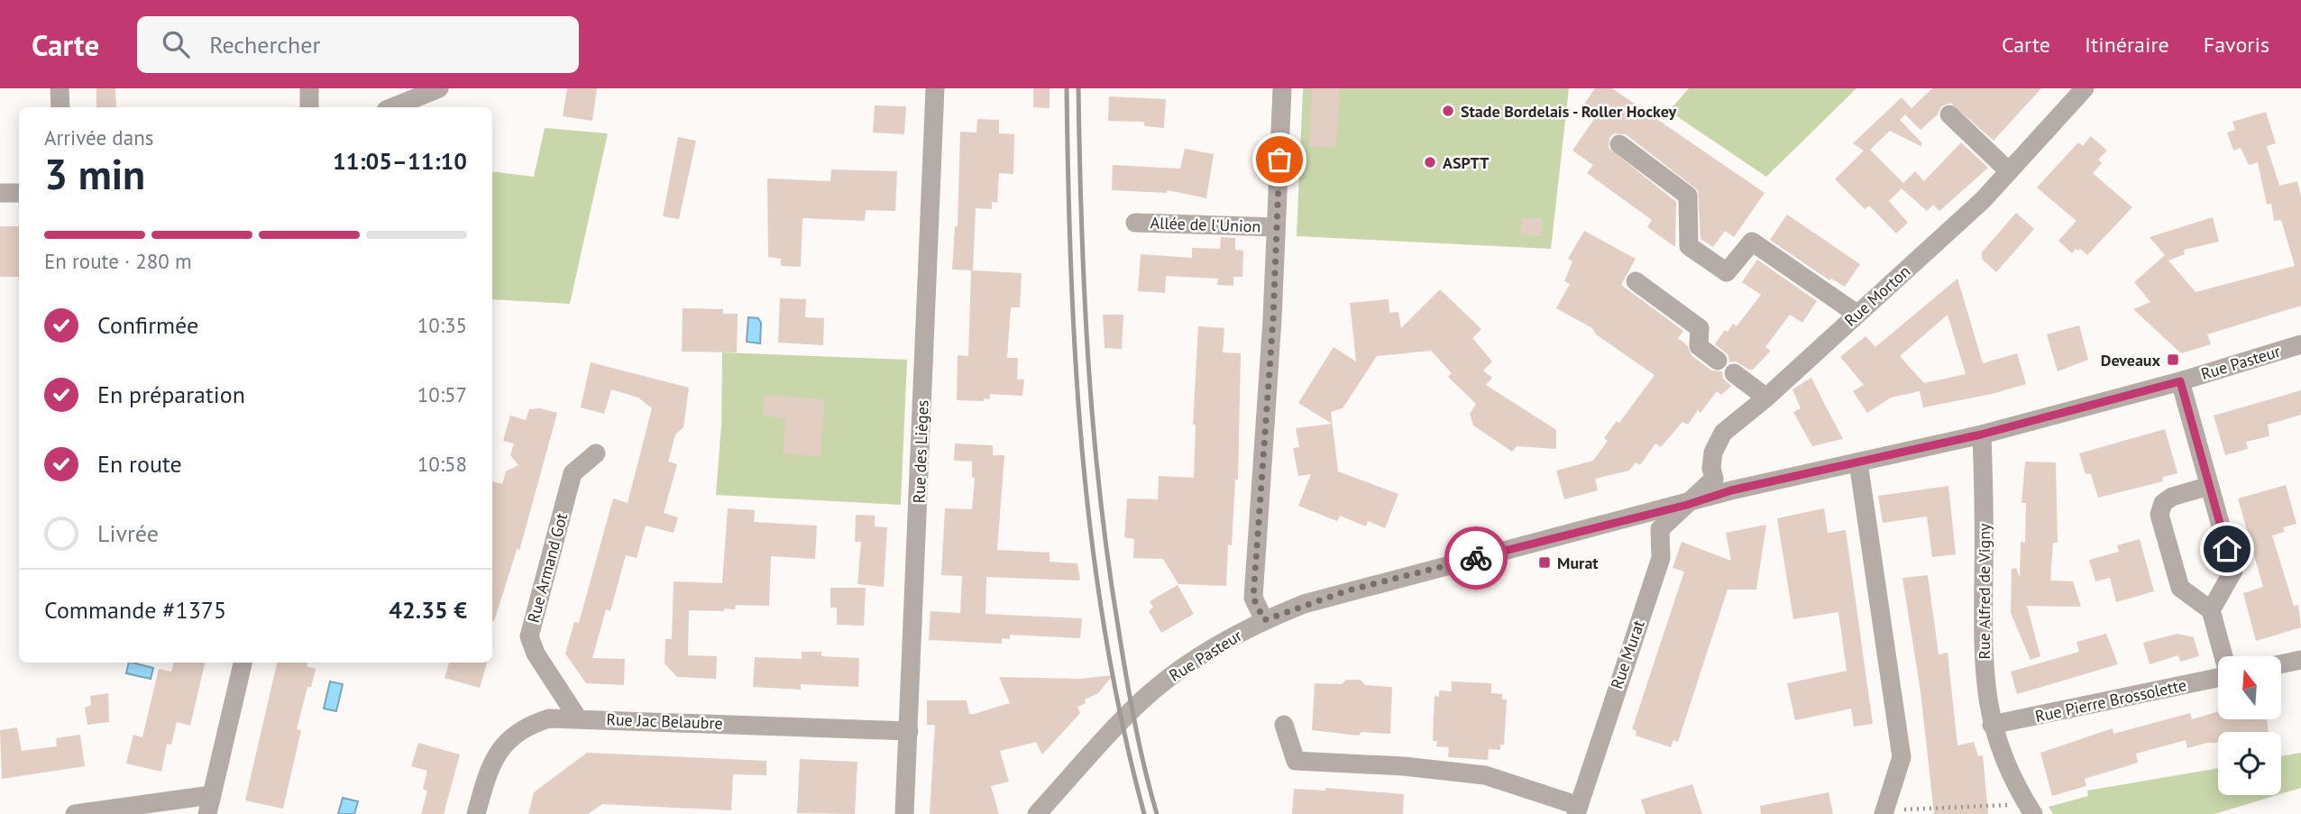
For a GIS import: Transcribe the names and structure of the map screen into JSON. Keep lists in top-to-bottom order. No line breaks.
{"streets":{"street":["Allée de l'Union","Rue Morton","Rue Pasteur","Rue des Lièges","Rue Armand Got","Rue Alfred de Vigny","Rue Murat","Rue Pierre Brossolette","Rue Jac Belaubre"]},"crossings":[["Rue Morton","Rue Pasteur"],["Rue Morton","Rue Murat"],["Rue Pasteur","Rue Alfred de Vigny"],["Rue Pasteur","Rue Murat"],["Rue des Lièges","Rue Jac Belaubre"],["Rue Armand Got","Rue Jac Belaubre"],["Rue Alfred de Vigny","Rue Pierre Brossolette"]],"places":{"other":["Stade Bordelais - Roller Hockey","ASPTT"],"transit":["Deveaux","Murat"]},"north":"top","page":{"header":"Carte","search":"Rechercher","nav":["Carte","Itinéraire","Favoris"],"heading":["3 min","Arrivée dans","11:05–11:10"],"panel":["Commande #1375","42.35 €"],"bar":"En route · 280 m","list":[["Confirmée","10:35"],["En préparation","10:57"],["En route","10:58"],"Livrée"]}}
